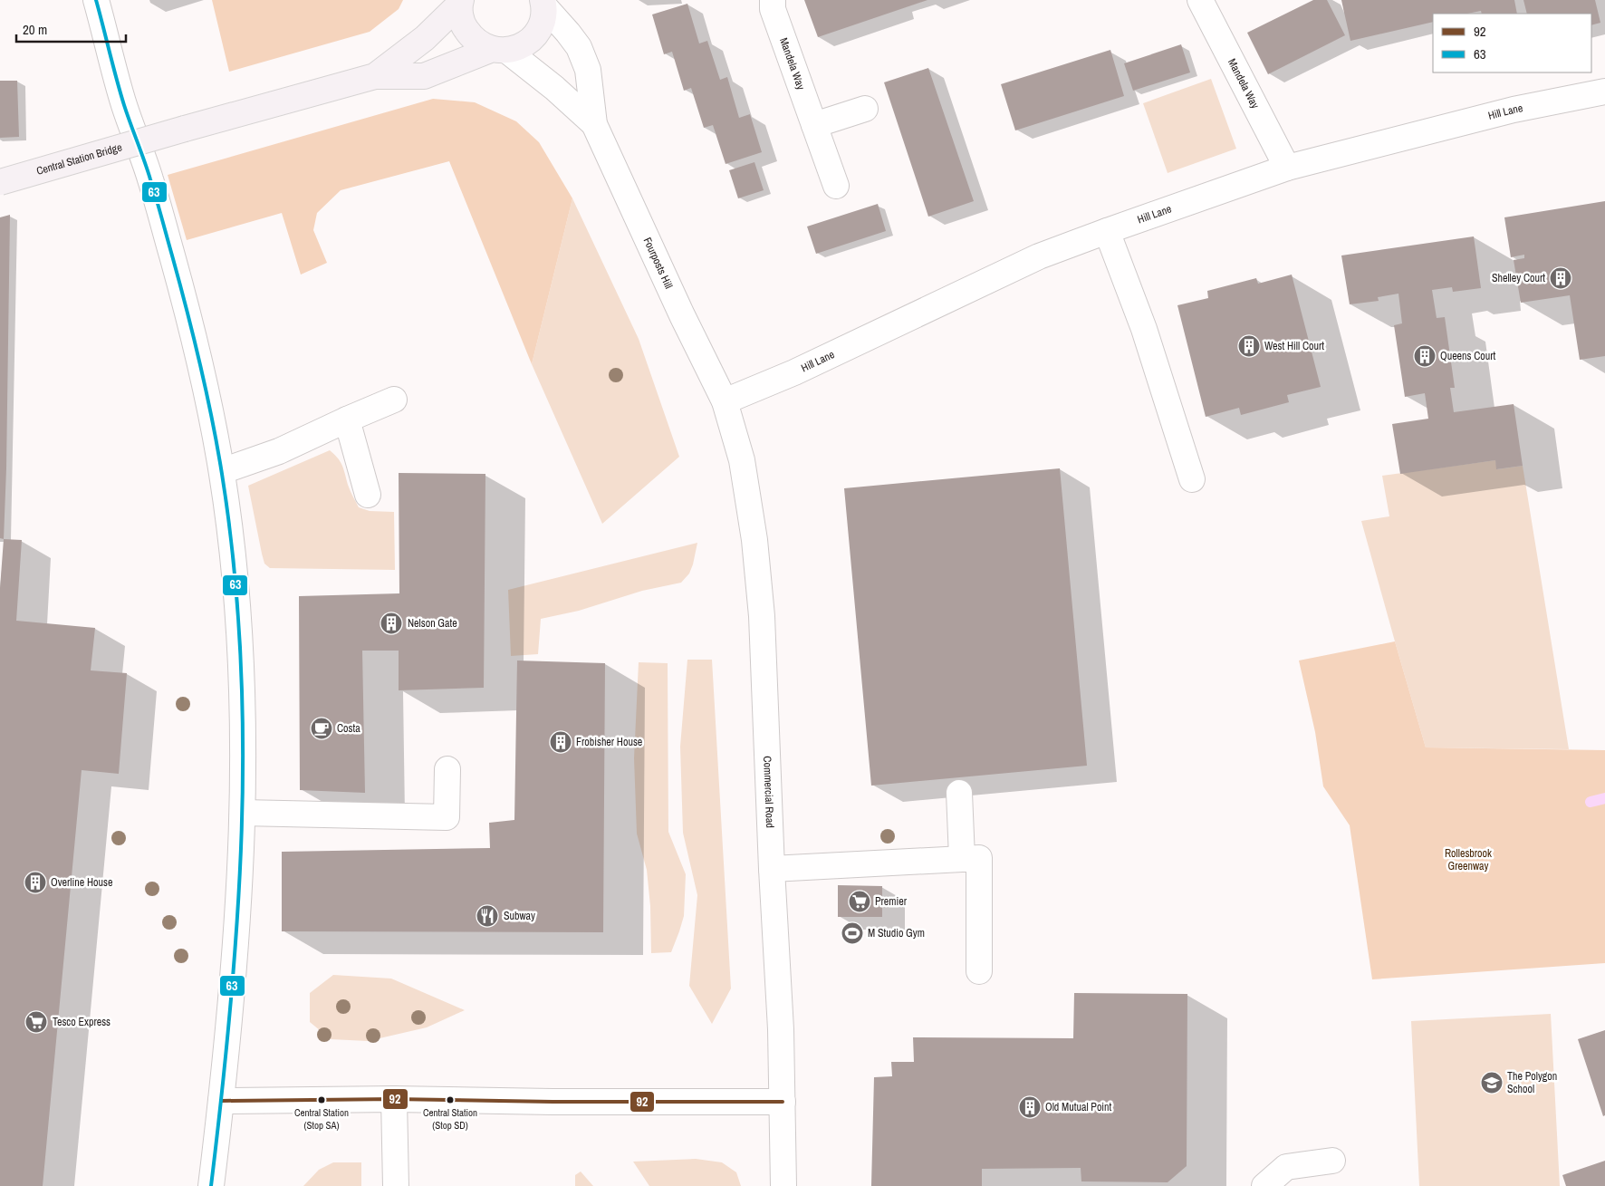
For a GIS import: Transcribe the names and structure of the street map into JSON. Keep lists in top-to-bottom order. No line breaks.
{"streets":{"main road":["Central Station Bridge"],"street":["Mandela Way","Hill Lane","Fourposts Hill","Commercial Road"]},"crossings":[["Mandela Way","Hill Lane"],["Hill Lane","Fourposts Hill"],["Hill Lane","Commercial Road"],["Fourposts Hill","Commercial Road"]],"parks":["Rollesbrook Greenway"],"places":{"building":["Shelley Court","West Hill Court","Queens Court","Nelson Gate","Frobisher House","Overline House","Old Mutual Point"],"cafe":["Costa"],"supermarket":["Premier","Tesco Express"],"restaurant":["Subway"],"sports":["M Studio Gym"],"school or university":["The Polygon School"],"other":["Central Station (Stop SA)","Central Station (Stop SD)"]},"lines":["transit line 63","transit line 92"],"legend":["92","63"],"scale_bar":"20 m"}
